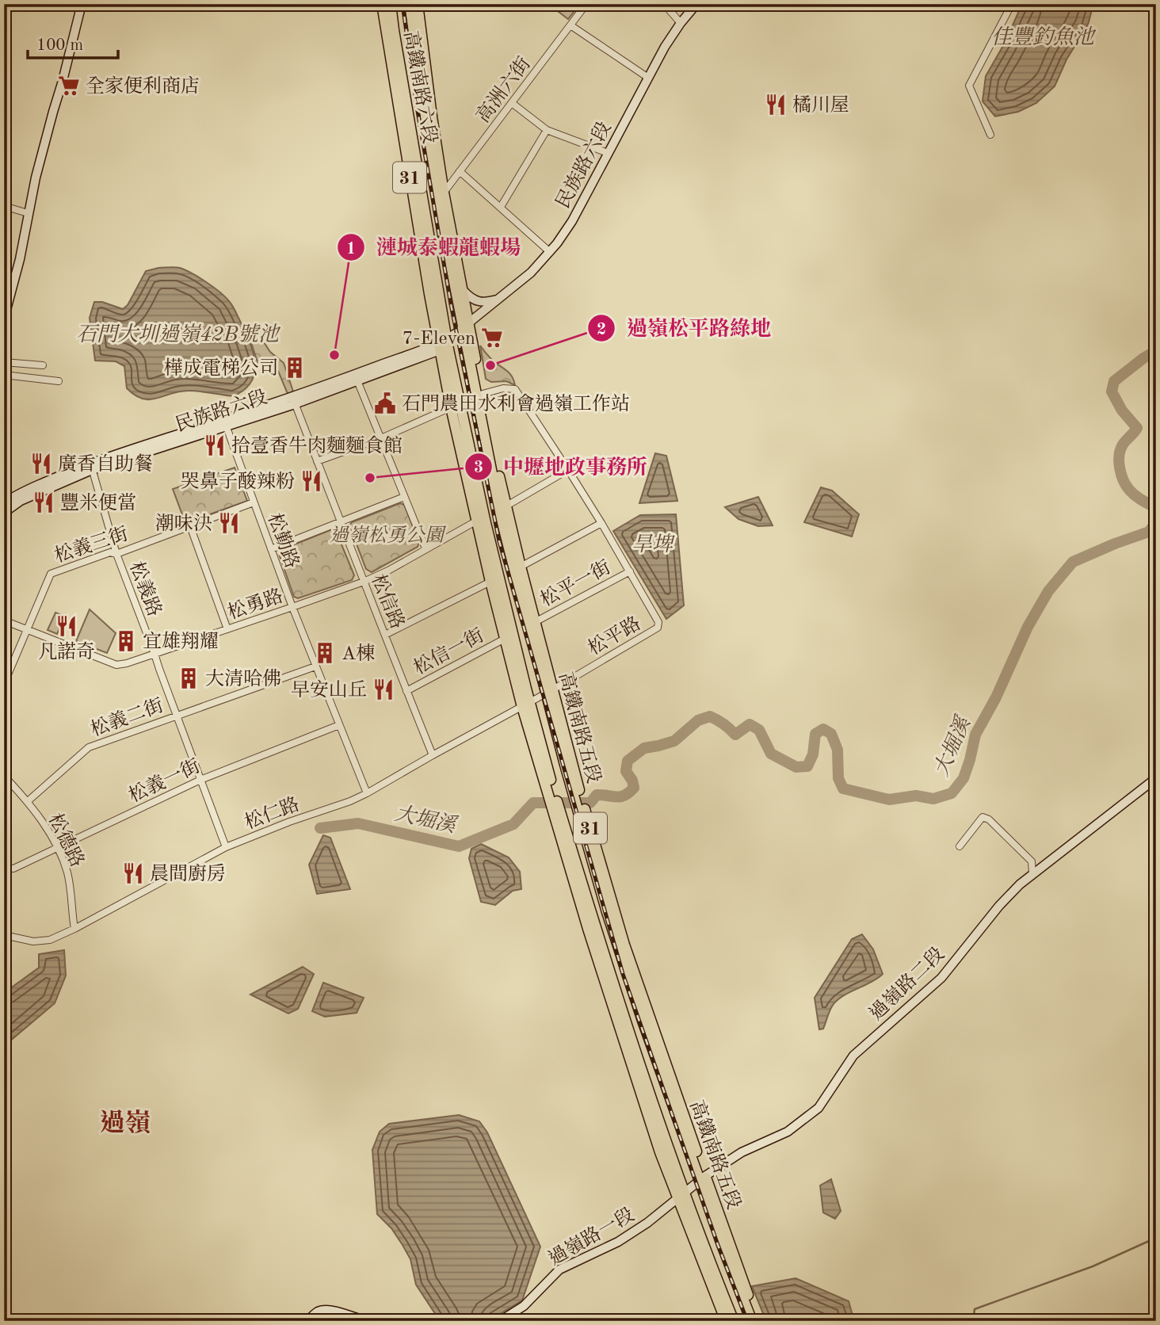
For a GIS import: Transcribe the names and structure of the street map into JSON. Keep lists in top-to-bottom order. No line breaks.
{"streets":{"main road":["高鐵南路六段","31","高鐵南路五段"],"street":["高洲六街","民族路六段","松勤路","松義三街","松平一街","松義路","松信路","松勇路","松平路","松信一街","松義二街","松義一街","松仁路","松德路","過嶺路二段","過嶺路一段"]},"crossings":[["高鐵南路六段","高洲六街"],["高鐵南路六段","民族路六段"],["高鐵南路六段","31"],["高鐵南路六段","高鐵南路五段"],["民族路六段","31"],["民族路六段","松勤路"],["民族路六段","松義路"],["民族路六段","松信路"],["民族路六段","高鐵南路五段"],["31","松勇路"],["31","松信一街"],["31","松仁路"],["31","過嶺路一段"],["松勤路","松義三街"],["松勤路","松勇路"],["松勤路","松義二街"],["松勤路","松義一街"],["松勤路","松仁路"],["松義三街","松義路"],["松義三街","松勇路"],["松平一街","松平路"],["松平一街","高鐵南路五段"],["松義路","松勇路"],["松義路","松義二街"],["松義路","松義一街"],["松義路","松仁路"],["松信路","松勇路"],["松信路","松信一街"],["松信路","松仁路"],["松平路","高鐵南路五段"],["松平路","松仁路"],["松義二街","松德路"],["高鐵南路五段","松仁路"],["高鐵南路五段","過嶺路二段"],["高鐵南路五段","過嶺路一段"],["松義一街","松德路"],["松仁路","松德路"],["過嶺路二段","過嶺路一段"]],"districts":["過嶺"],"water":["佳豐釣魚池","石門大圳過嶺42B號池","旱埤","大堀溪"],"parks":["過嶺松勇公園"],"places":{"supermarket":["全家便利商店","7-Eleven"],"restaurant":["橘川屋","拾壹香牛肉麵麵食館","廣香自助餐","哭鼻子酸辣粉","豐米便當","潮味決","凡諾奇","早安山丘","晨間廚房"],"other":["漣城泰蝦龍蝦場","過嶺松平路綠地","中壢地政事務所"],"building":["樺成電梯公司","宜雄翔耀","A棟","大清哈佛"],"public building":["石門農田水利會過嶺工作站"]},"scale_bar":"100 m"}
